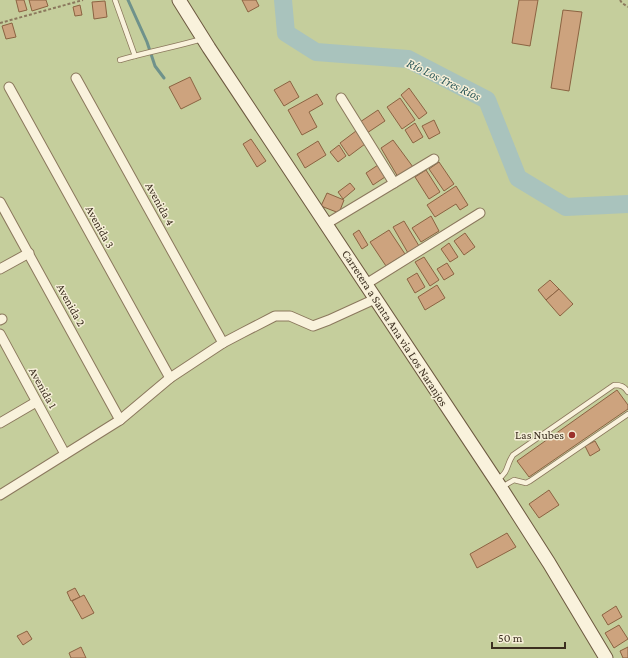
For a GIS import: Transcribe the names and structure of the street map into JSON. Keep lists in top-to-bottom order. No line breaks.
{"streets":{"main road":["Carretera a Santa Ana via Los Naranjos"],"street":["Avenida 4","Avenida 3","Avenida 2","Avenida 1"]},"water":["Río Los Tres Ríos"],"places":["Las Nubes"],"scale_bar":"50 m"}
